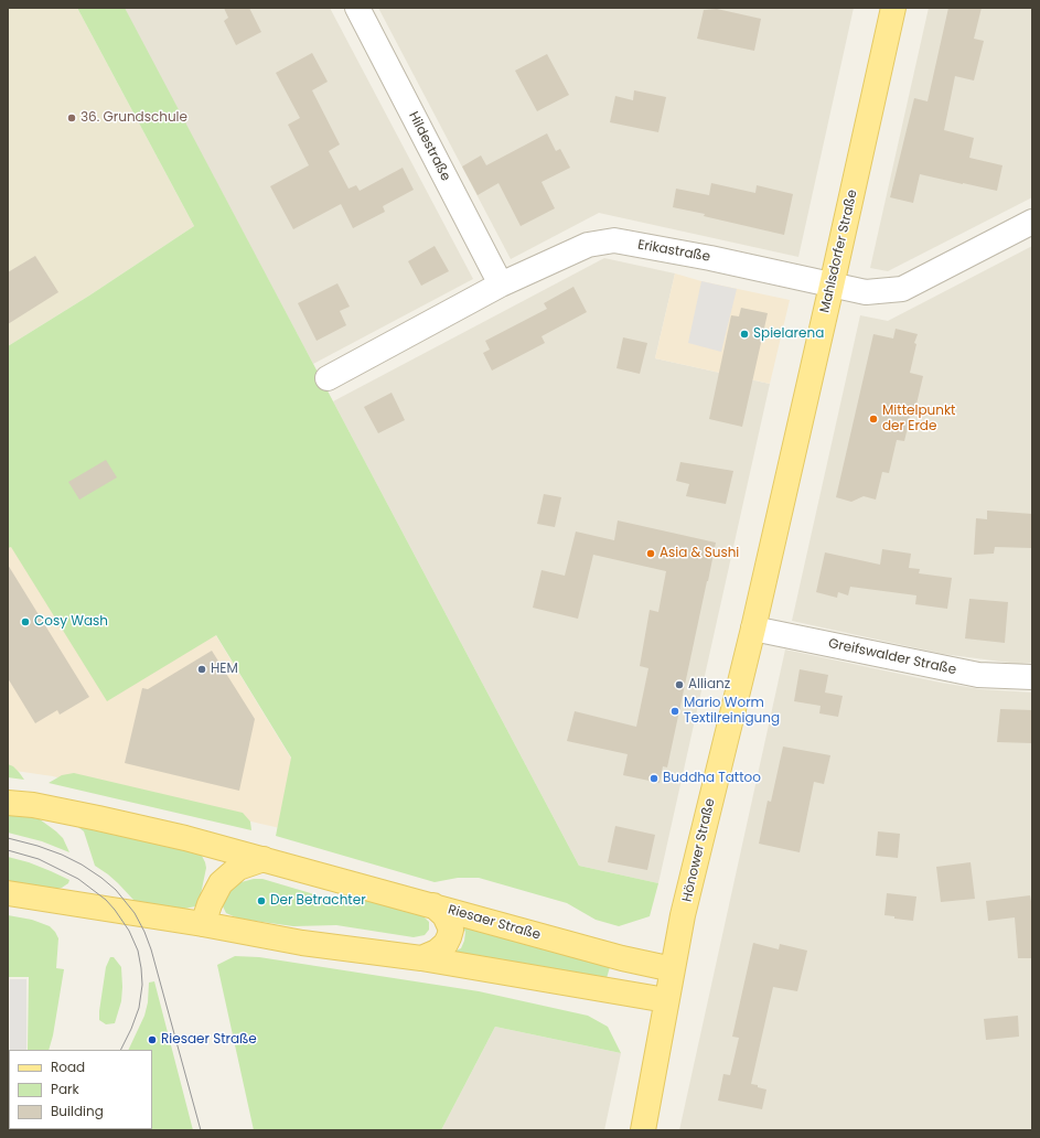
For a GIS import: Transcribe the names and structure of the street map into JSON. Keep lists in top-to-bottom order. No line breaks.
{"streets":{"main road":["Mahlsdorfer Straße","Hönower Straße","Riesaer Straße"],"street":["Hildestraße","Erikastraße","Greifswalder Straße"]},"crossings":[["Hildestraße","Erikastraße"],["Erikastraße","Mahlsdorfer Straße"],["Mahlsdorfer Straße","Hönower Straße"],["Greifswalder Straße","Hönower Straße"],["Hönower Straße","Riesaer Straße"]],"places":["36. Grundschule","Spielarena","Mittelpunkt der Erde","Asia & Sushi","Cosy Wash","HEM","Allianz","Mario Worm Textilreinigung","Buddha Tattoo","Der Betrachter","Riesaer Straße"],"legend":["Road","Park","Building"]}
